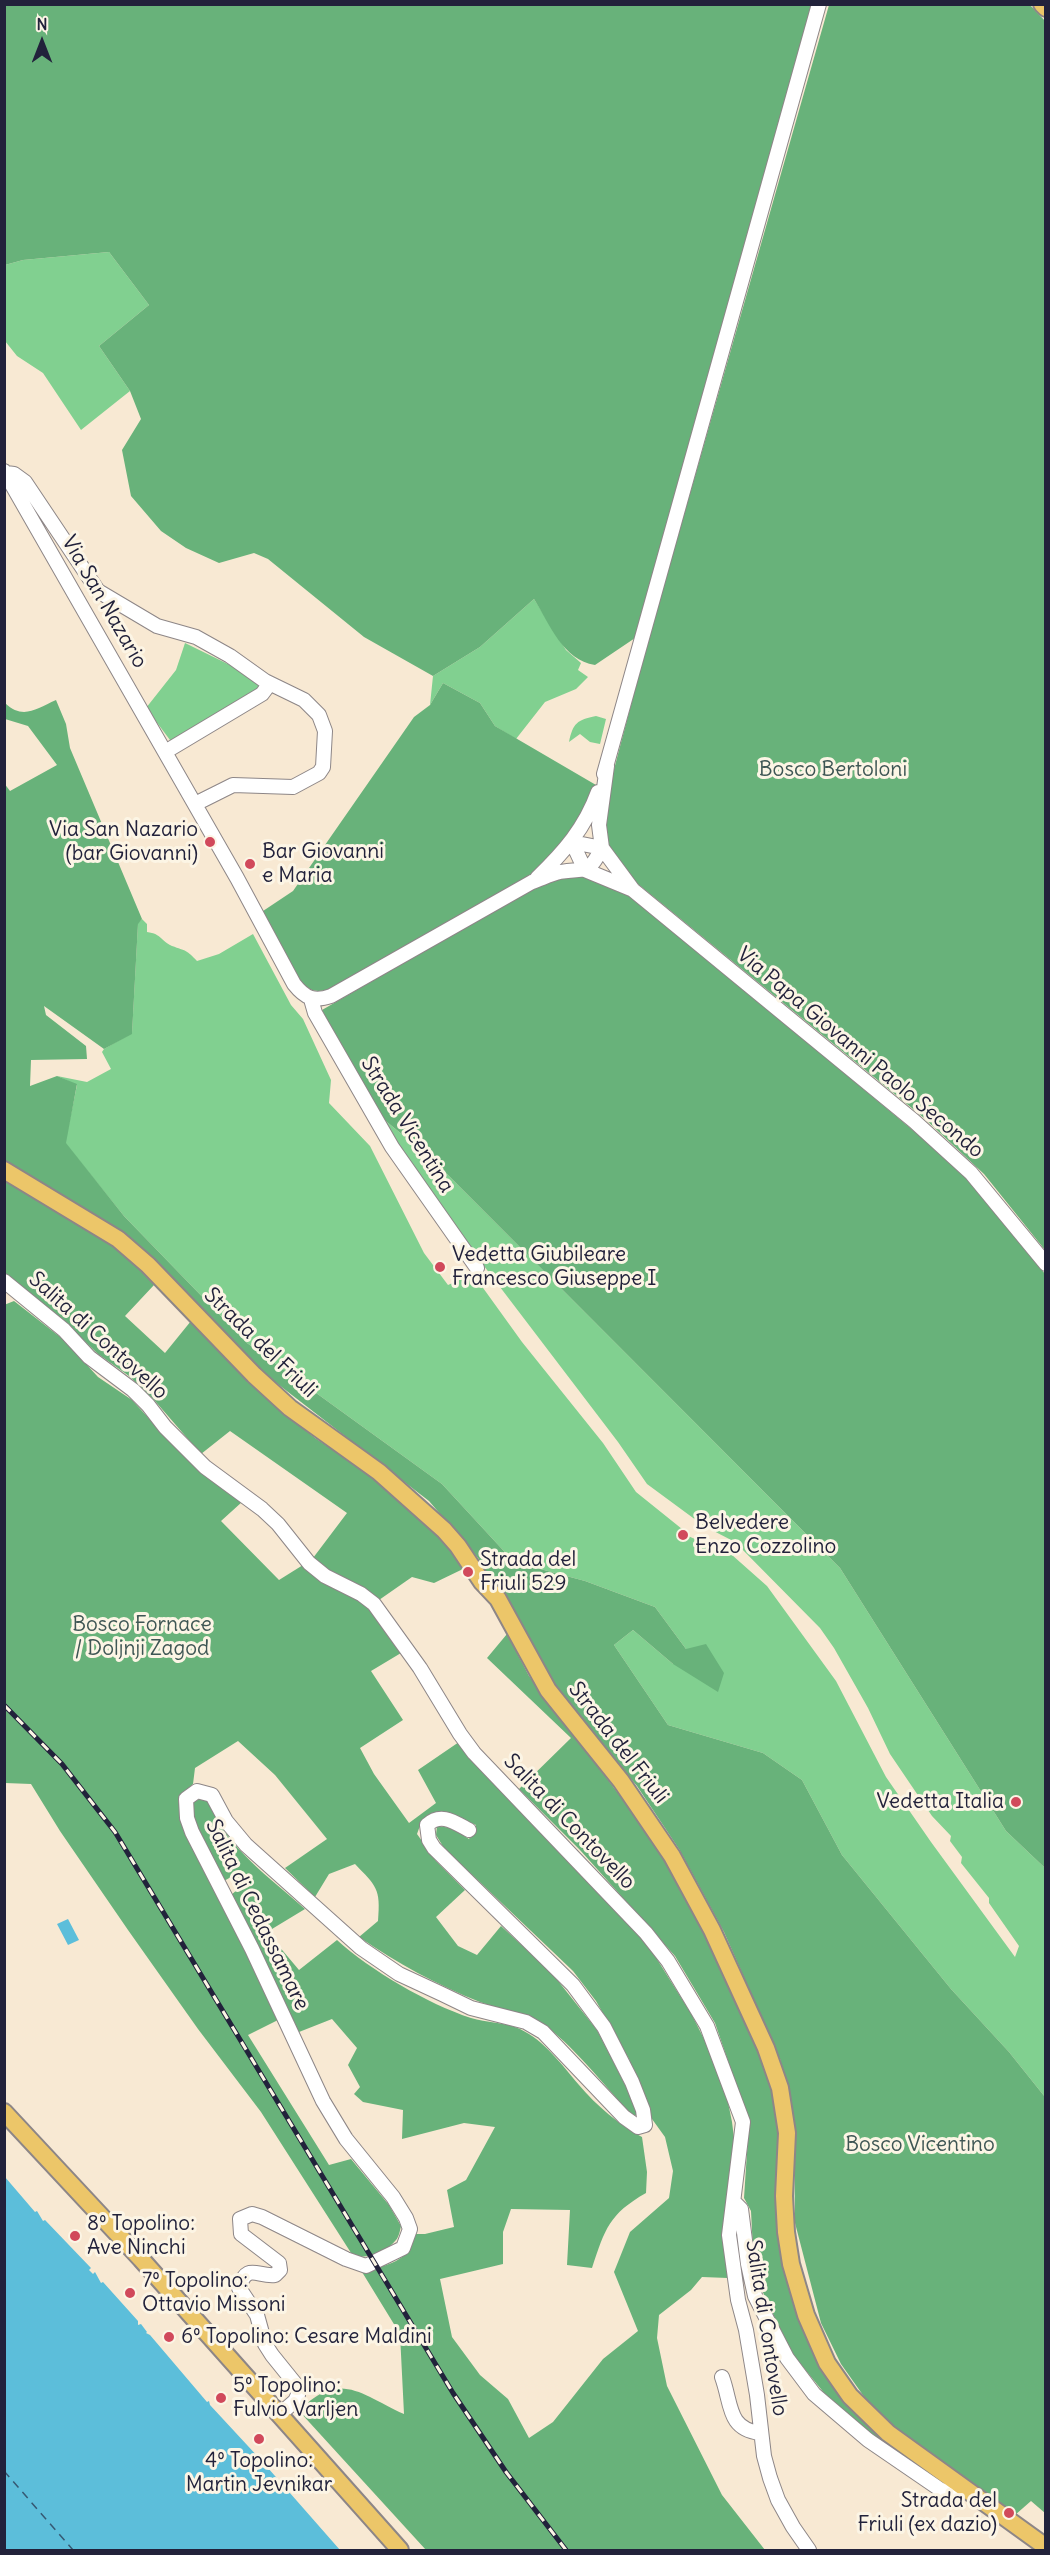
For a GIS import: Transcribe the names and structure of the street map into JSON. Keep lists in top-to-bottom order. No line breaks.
{"streets":{"main road":["Strada del Friuli"],"street":["Via San Nazario","Via Papa Giovanni Paolo Secondo","Strada Vicentina","Salita di Contovello","Salita di Cedassamare"]},"crossings":[["Via San Nazario","Strada Vicentina"]],"parks":["Bosco Bertoloni","Bosco Fornace / Doljnji Zagod","Bosco Vicentino"],"places":["Via San Nazario (bar Giovanni)","Bar Giovanni e Maria","Vedetta Giubileare Francesco Giuseppe I","Belvedere Enzo Cozzolino","Strada del Friuli 529","Vedetta Italia","8º Topolino: Ave Ninchi","7º Topolino: Ottavio Missoni","6º Topolino: Cesare Maldini","5º Topolino: Fulvio Varljen","4º Topolino: Martin Jevnikar","Strada del Friuli (ex dazio)"],"north":"top"}
